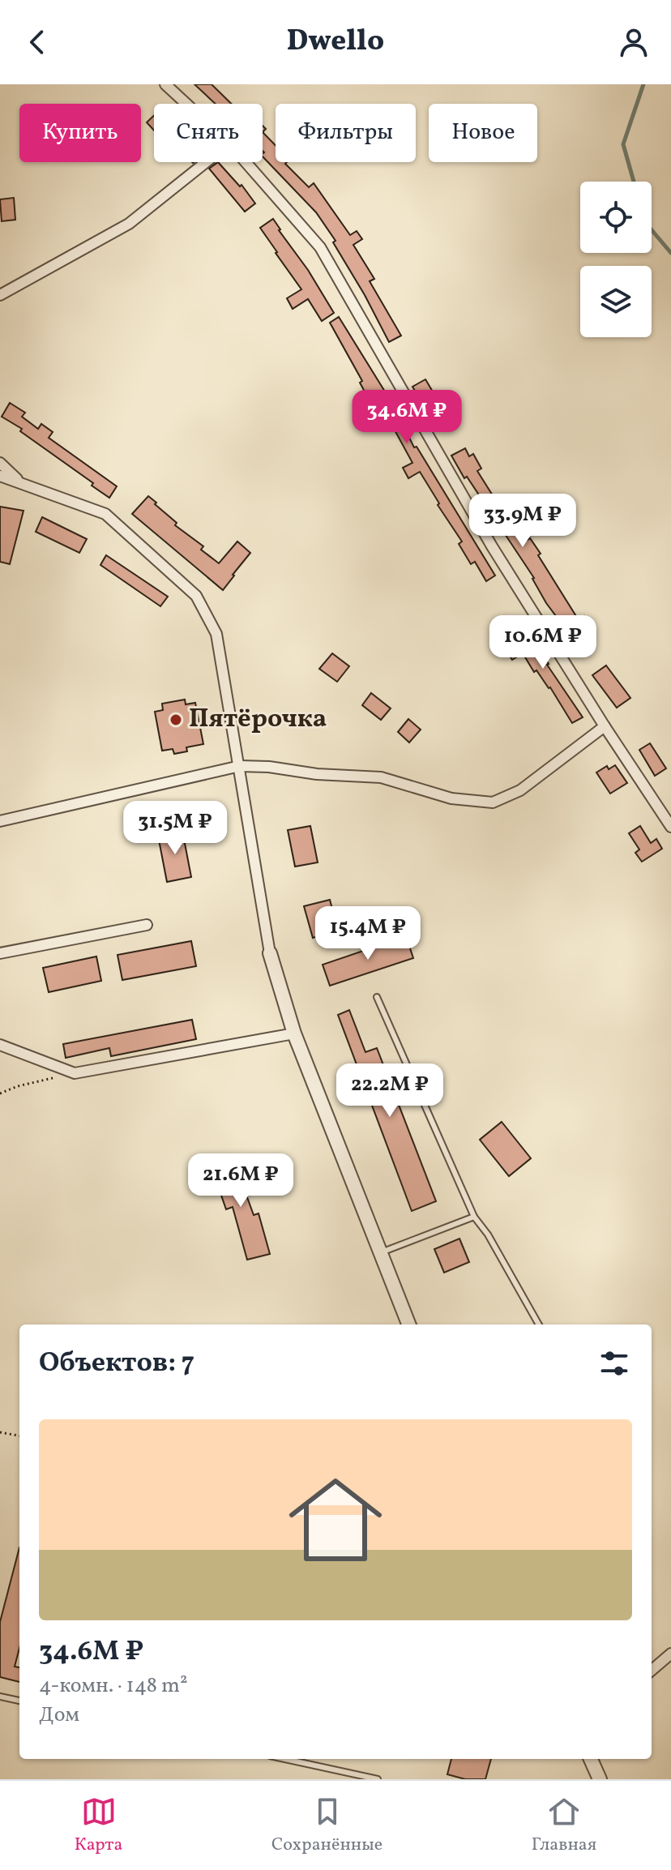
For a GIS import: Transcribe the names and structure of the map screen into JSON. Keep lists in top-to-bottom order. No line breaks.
{"places":["Пятёрочка"],"page":{"header":"Dwello","chip":["Купить","Снять","Фильтры","Новое"],"price":["34.6M ₽","33.9M ₽","10.6M ₽","31.5M ₽","15.4M ₽","22.2M ₽","21.6M ₽"],"heading":"Объектов: 7","list":[{"name":"34.6M ₽","note":"4-комн. · 148 m² · Дом"}],"tabs":["Карта","Сохранённые","Главная"]}}
